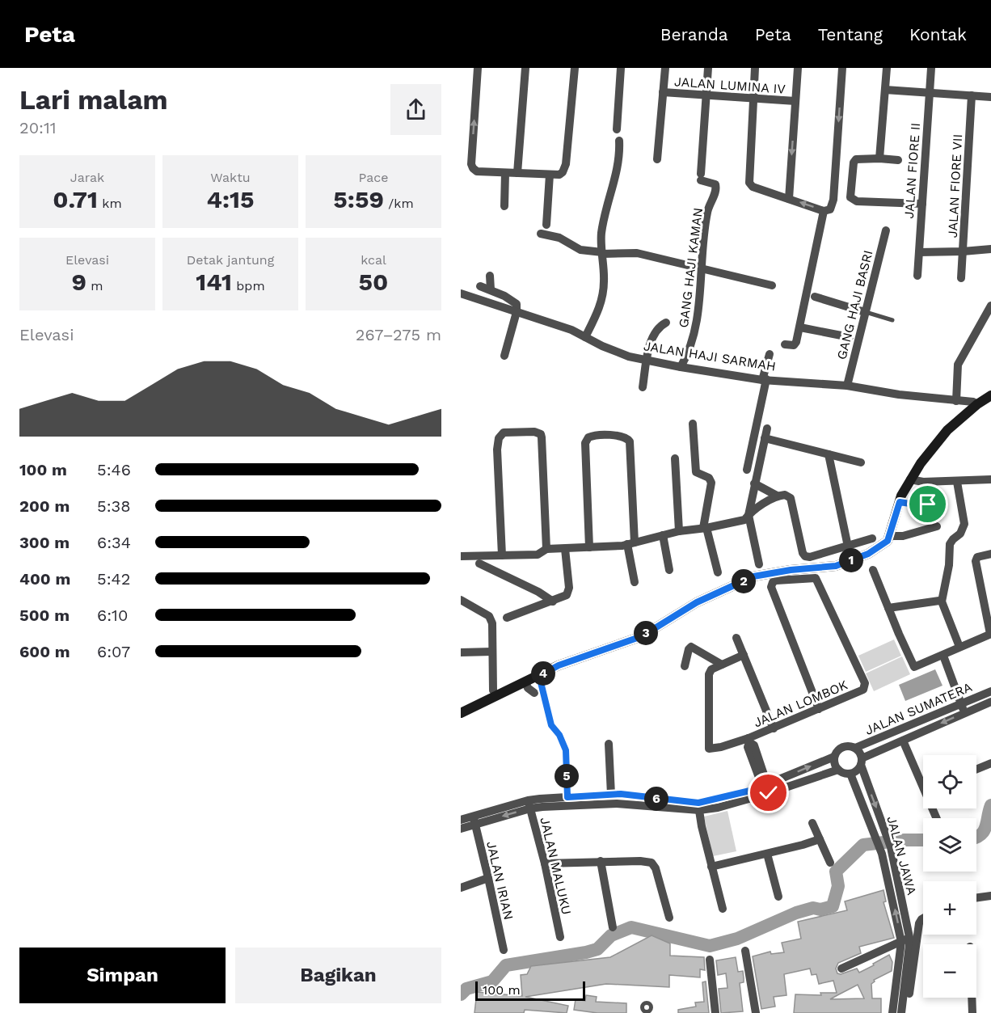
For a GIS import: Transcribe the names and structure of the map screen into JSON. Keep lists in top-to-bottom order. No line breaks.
{"streets":{"street":["JALAN LUMINA IV","JALAN FIORE II","JALAN FIORE VII","GANG HAJI KAMAN","GANG HAJI BASRI","JALAN HAJI SARMAH","JALAN LOMBOK","JALAN SUMATERA","JALAN JAWA","JALAN MALUKU","JALAN IRIAN"]},"crossings":[["JALAN LUMINA IV","GANG HAJI KAMAN"],["GANG HAJI KAMAN","JALAN HAJI SARMAH"],["GANG HAJI BASRI","JALAN HAJI SARMAH"],["JALAN SUMATERA","JALAN JAWA"]],"scale_bar":"100 m","page":{"header":"Peta","nav":["Beranda","Peta","Tentang","Kontak"],"heading":["Lari malam","20:11"],"stats":[["Jarak","0.71 km"],["Waktu","4:15"],["Pace","5:59 /km"],["Elevasi","9 m"],["Detak jantung","141 bpm"],["kcal","50"]],"chart":["Elevasi","267–275 m"],"list":[{"name":"100 m","note":"5:46"},{"name":"200 m","note":"5:38"},{"name":"300 m","note":"6:34"},{"name":"400 m","note":"5:42"},{"name":"500 m","note":"6:10"},{"name":"600 m","note":"6:07"}],"pins":["1","2","3","4","5","6"],"map_buttons":["+","−"],"buttons":["Simpan","Bagikan"],"scale":"100 m"}}
